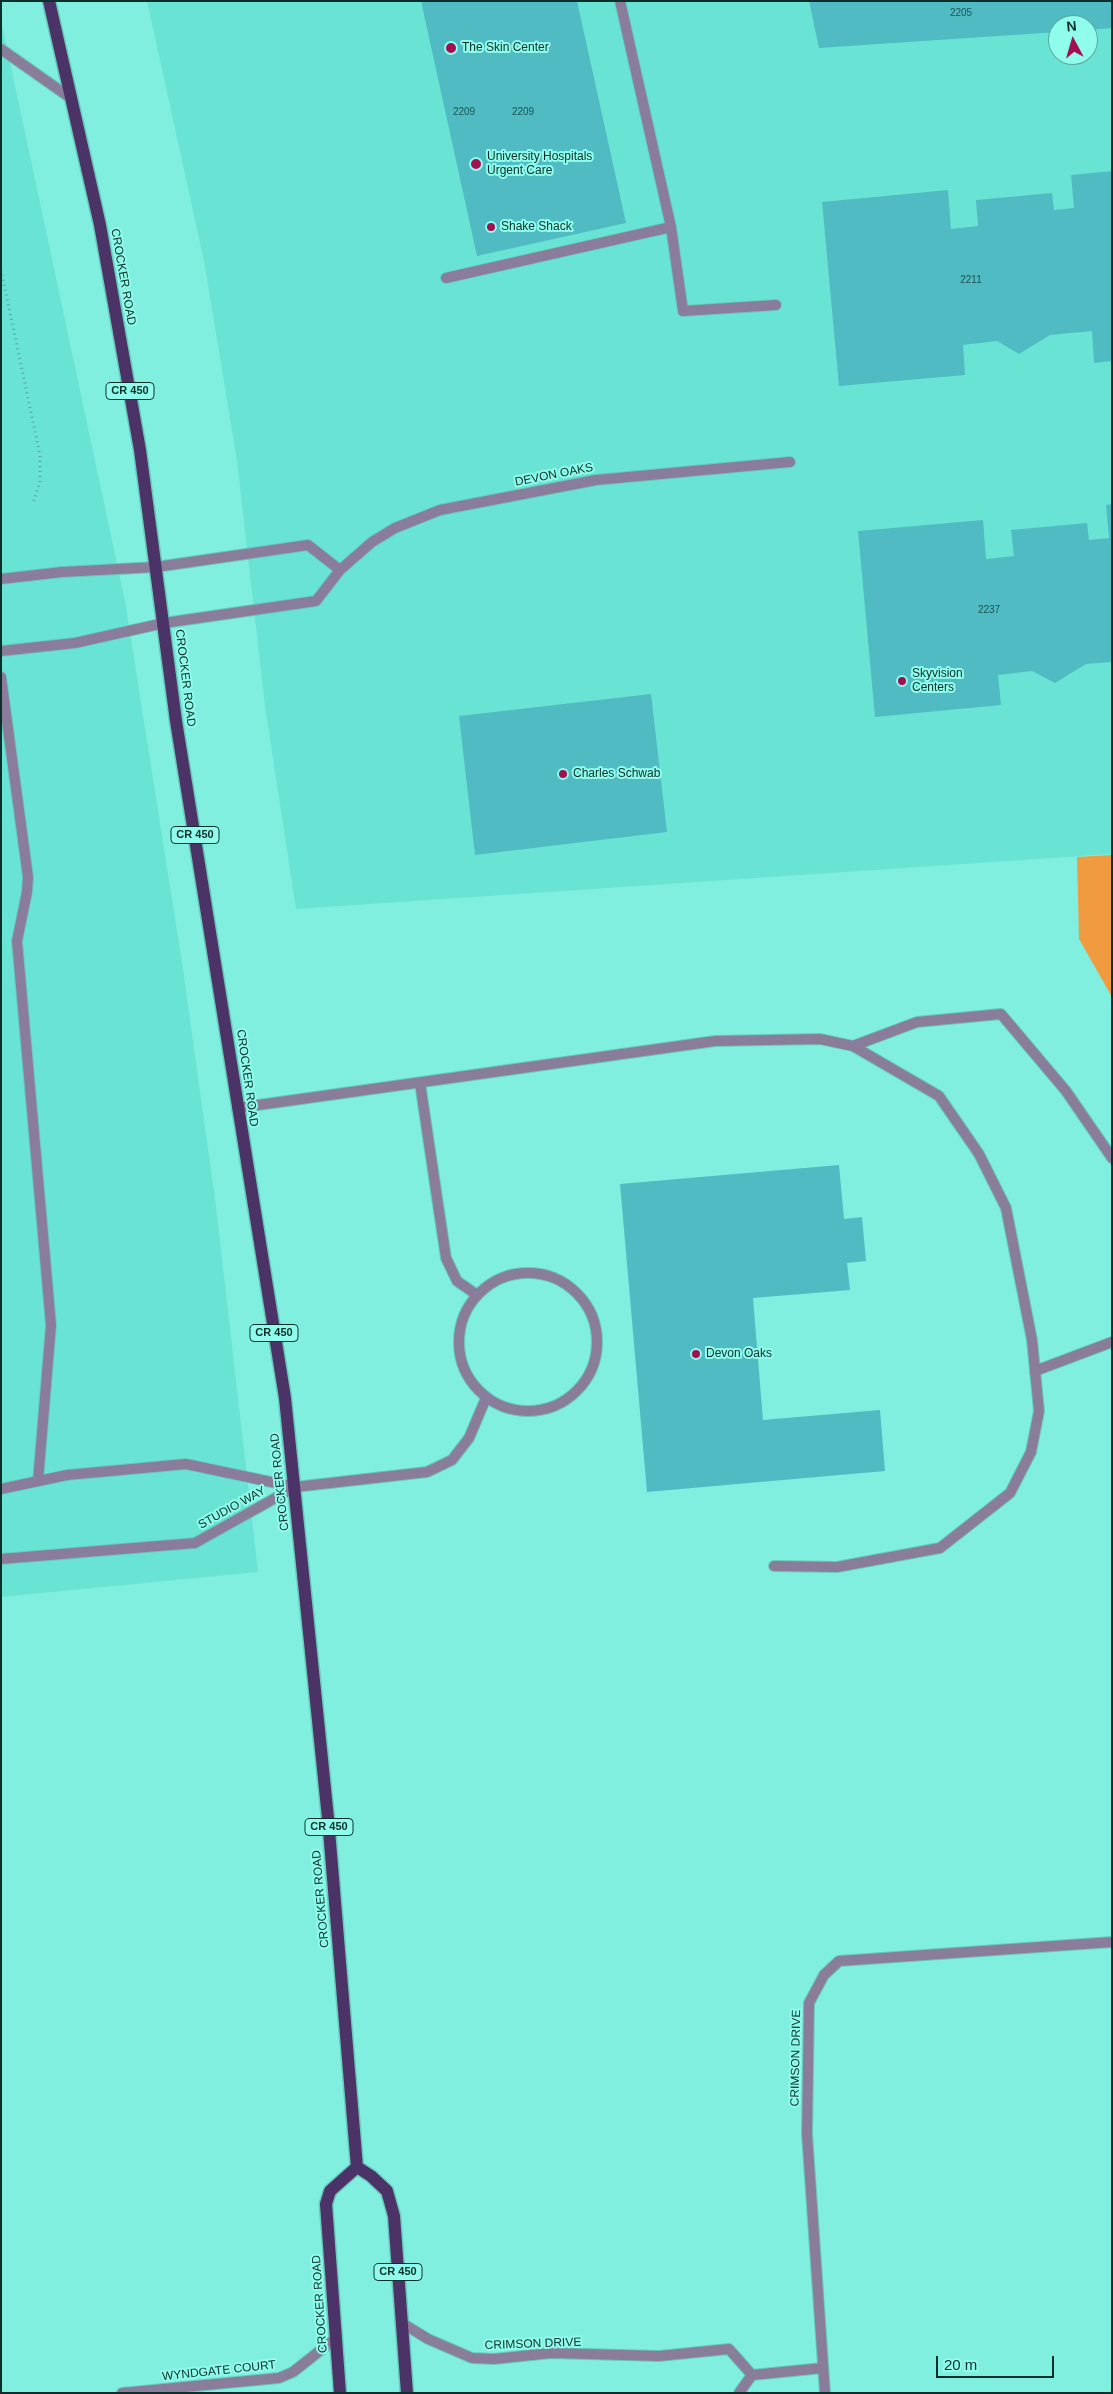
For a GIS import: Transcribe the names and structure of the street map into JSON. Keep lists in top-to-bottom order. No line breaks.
{"streets":{"main road":["CROCKER ROAD","CR 450"],"street":["DEVON OAKS","STUDIO WAY","CRIMSON DRIVE","WYNDGATE COURT"]},"crossings":[["CROCKER ROAD","CR 450"],["CROCKER ROAD","DEVON OAKS"],["CROCKER ROAD","STUDIO WAY"],["CROCKER ROAD","WYNDGATE COURT"],["CR 450","CRIMSON DRIVE"]],"places":["The Skin Center","University Hospitals Urgent Care","Shake Shack","Skyvision Centers","Charles Schwab","Devon Oaks"],"house_numbers":["2205","2209","2209","2211","2237"],"scale_bar":"20 m","north":"top"}
